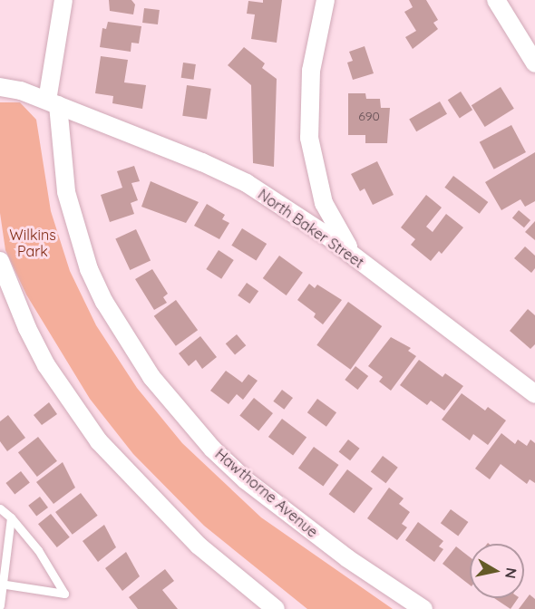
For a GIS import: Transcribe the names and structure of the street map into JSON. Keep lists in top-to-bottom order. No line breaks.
{"streets":{"street":["North Baker Street","Hawthorne Avenue"]},"crossings":[["North Baker Street","Hawthorne Avenue"]],"parks":["Wilkins Park"],"house_numbers":["690"],"north":"right"}
